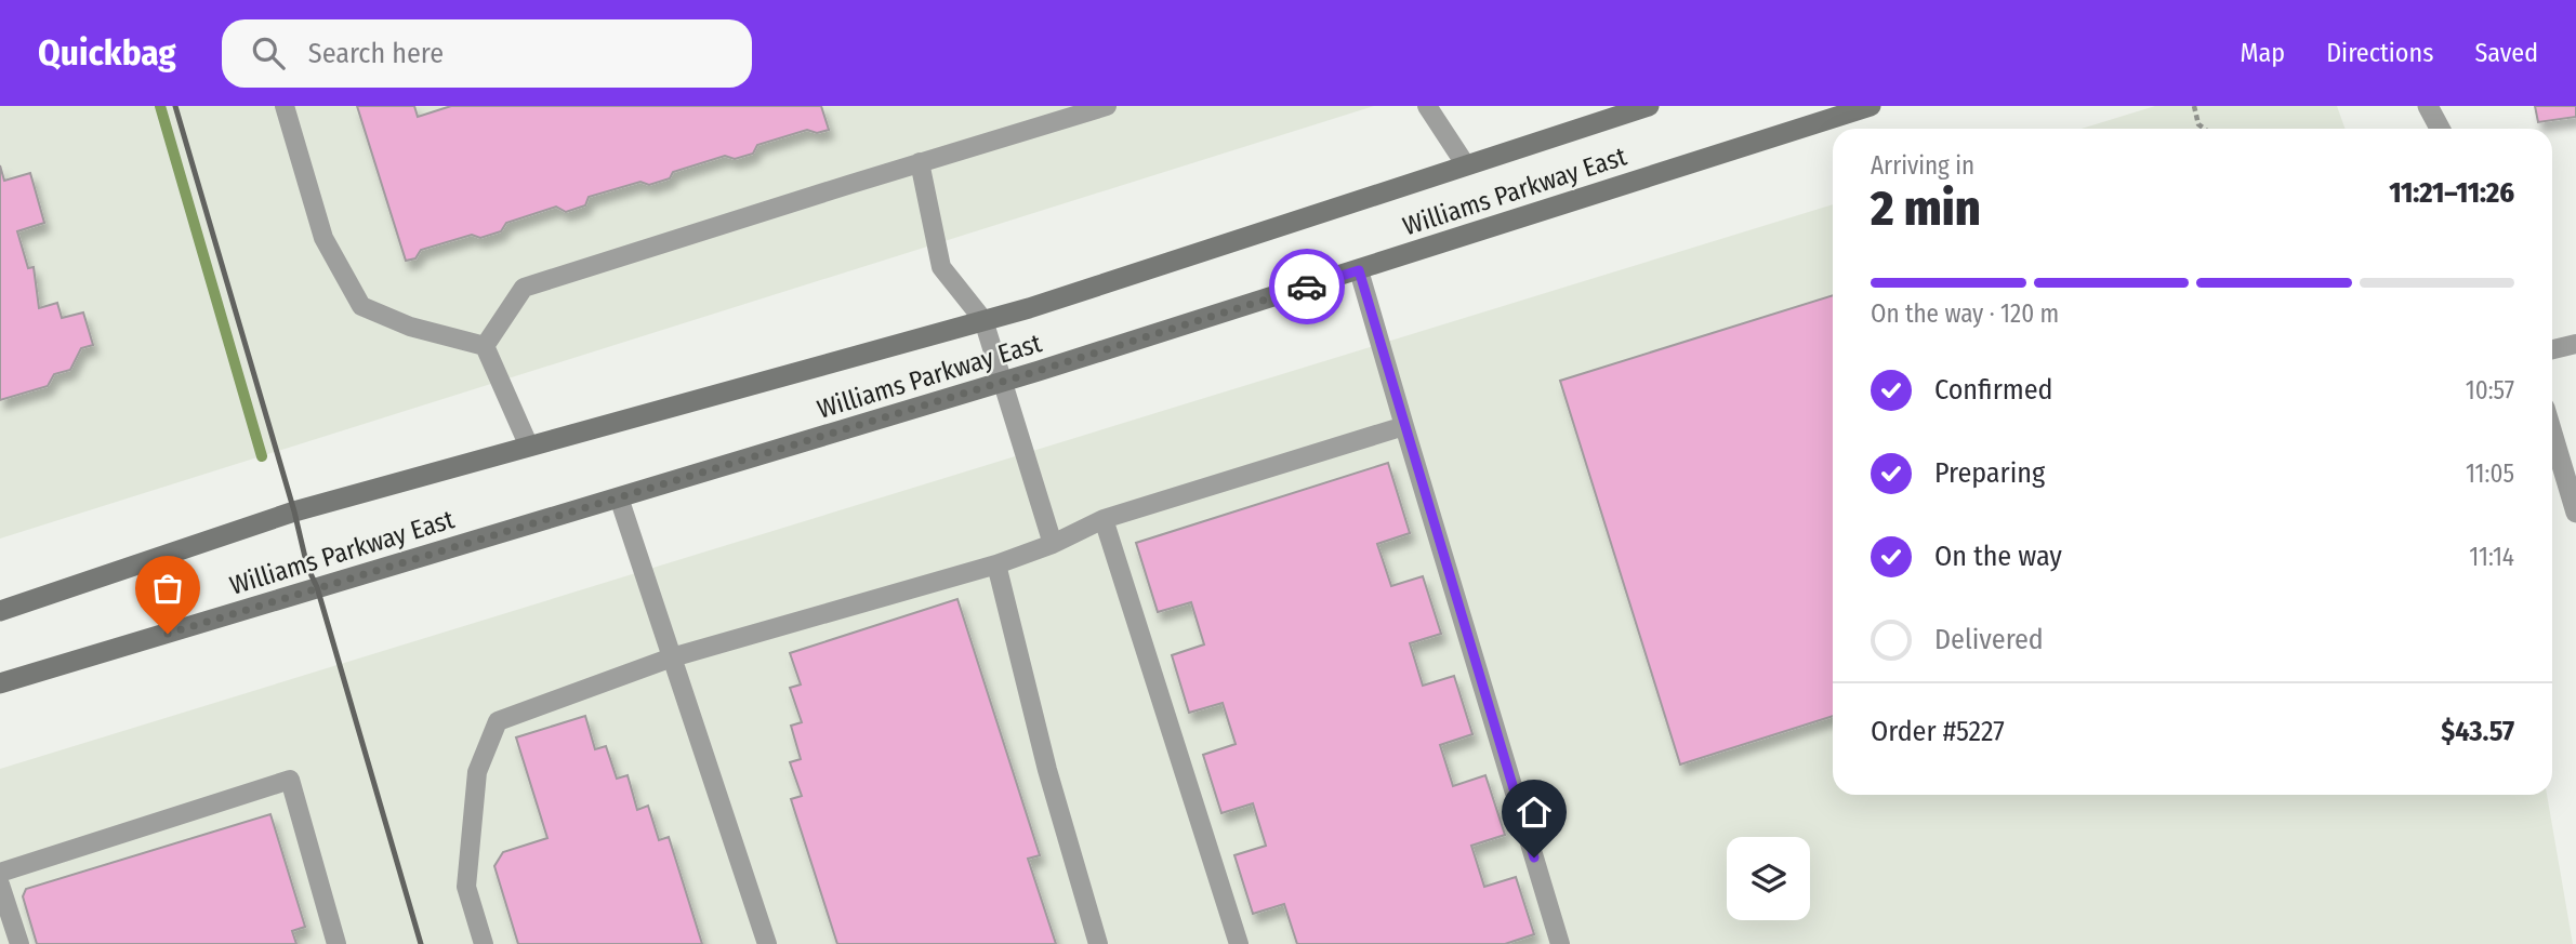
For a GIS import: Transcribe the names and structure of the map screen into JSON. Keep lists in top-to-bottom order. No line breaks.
{"streets":{"main road":["Williams Parkway East"]},"page":{"header":"Quickbag","search":"Search here","nav":["Map","Directions","Saved"],"heading":["2 min","Arriving in","11:21–11:26"],"panel":["Order #5227","$43.57"],"bar":"On the way · 120 m","list":[["Confirmed","10:57"],["Preparing","11:05"],["On the way","11:14"],"Delivered"]}}
